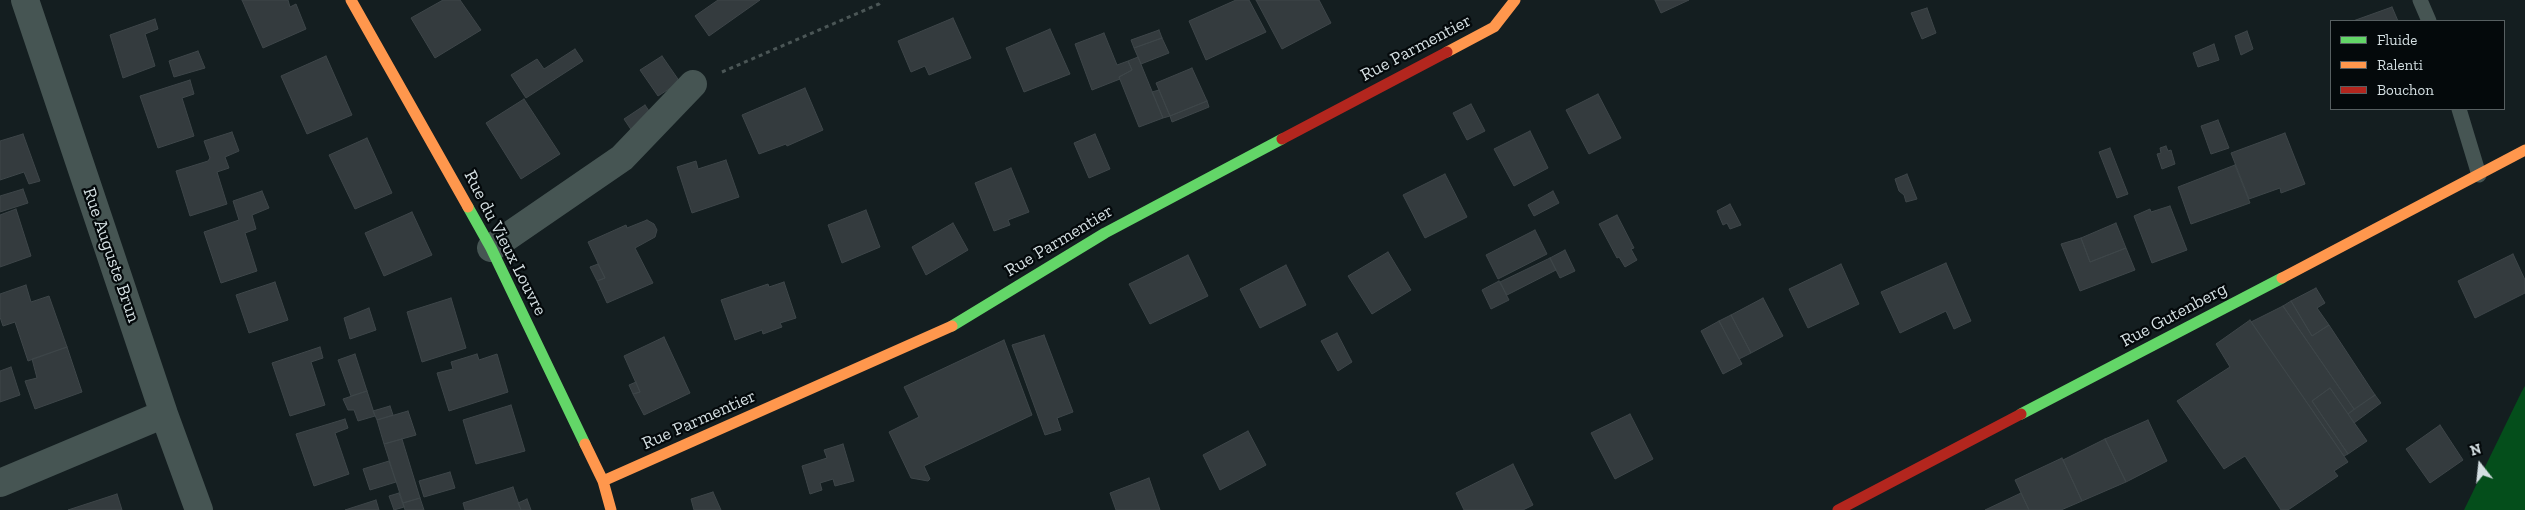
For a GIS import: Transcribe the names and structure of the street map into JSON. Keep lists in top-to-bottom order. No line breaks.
{"streets":{"street":["Rue Parmentier","Rue du Vieux Louvre","Rue Auguste Brun","Rue Gutenberg"]},"crossings":[["Rue Parmentier","Rue du Vieux Louvre"]],"legend":["Fluide","Ralenti","Bouchon"],"north":"top"}
